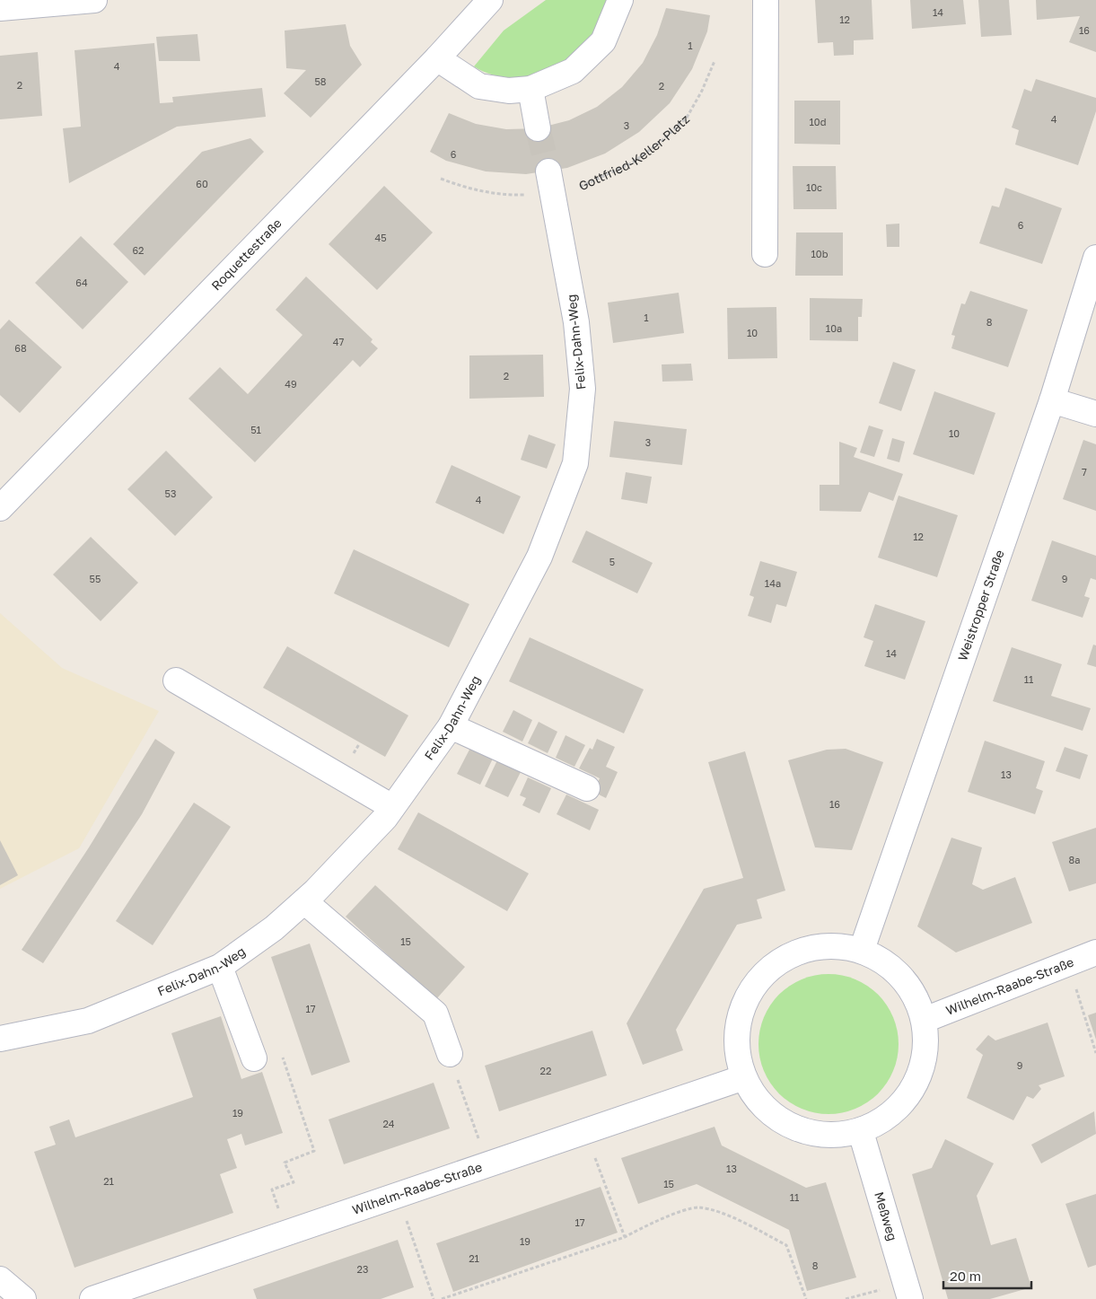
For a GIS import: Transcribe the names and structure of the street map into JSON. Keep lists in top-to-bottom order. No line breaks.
{"streets":{"street":["Roquettestraße","Felix-Dahn-Weg","Weistropper Straße","Wilhelm-Raabe-Straße","Meßweg"],"path":["Gottfried-Keller-Platz"]},"crossings":[["Gottfried-Keller-Platz","Felix-Dahn-Weg"]],"house_numbers":["14","12","16","1","4","58","2","2","4","10d","3","6","60","10c","6","45","62","10b","64","1","8","10a","10","47","68","2","49","51","10","3","7","53","4","12","5","55","9","14a","14","11","13","16","8a","15","17","9","22","19","24","13","21","15","11","17","19","21","8","23"],"scale_bar":"20 m"}
